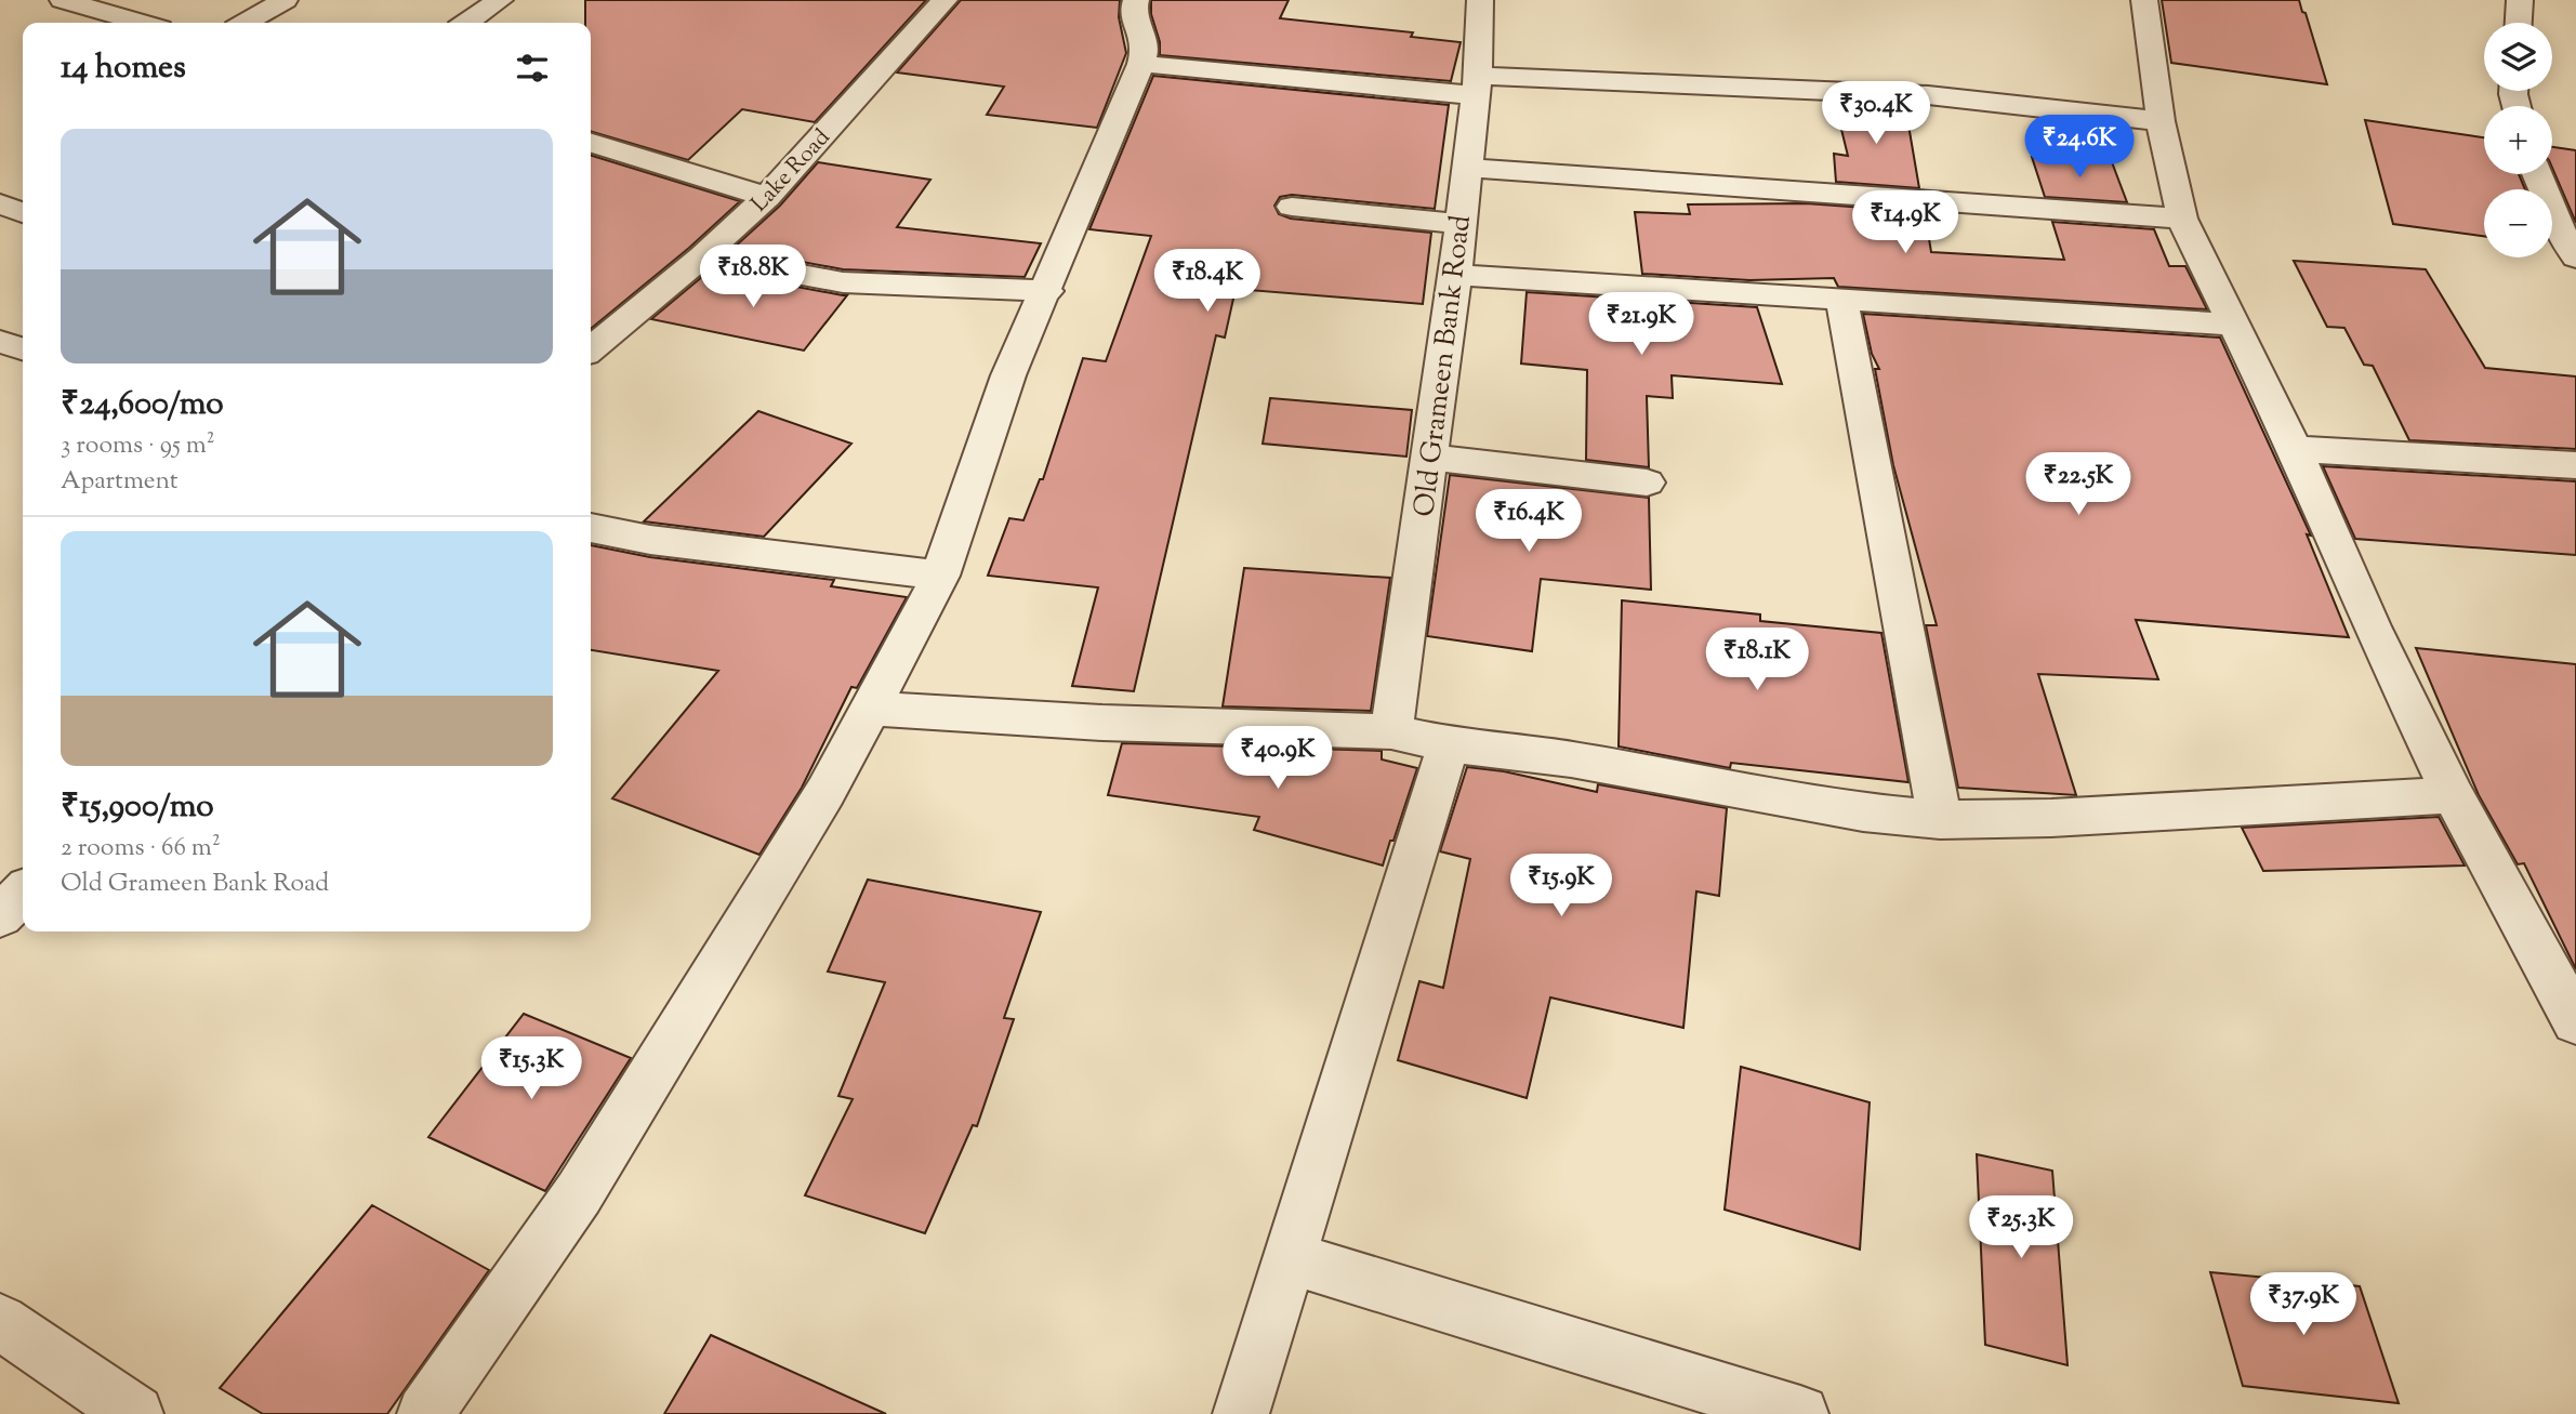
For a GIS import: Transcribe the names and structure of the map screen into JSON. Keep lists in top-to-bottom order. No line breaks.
{"streets":{"street":["Lake Road","Old Grameen Bank Road"]},"page":{"map_buttons":["+","−"],"heading":"14 homes","price":["₹30.4K","₹24.6K","₹14.9K","₹18.8K","₹18.4K","₹21.9K","₹22.5K","₹16.4K","₹18.1K","₹40.9K","₹15.9K","₹15.3K","₹25.3K","₹37.9K"],"list":[{"name":"₹24,600/mo","note":"3 rooms · 95 m² · Apartment"},{"name":"₹15,900/mo","note":"2 rooms · 66 m² · Old Grameen Bank Road"}]}}
